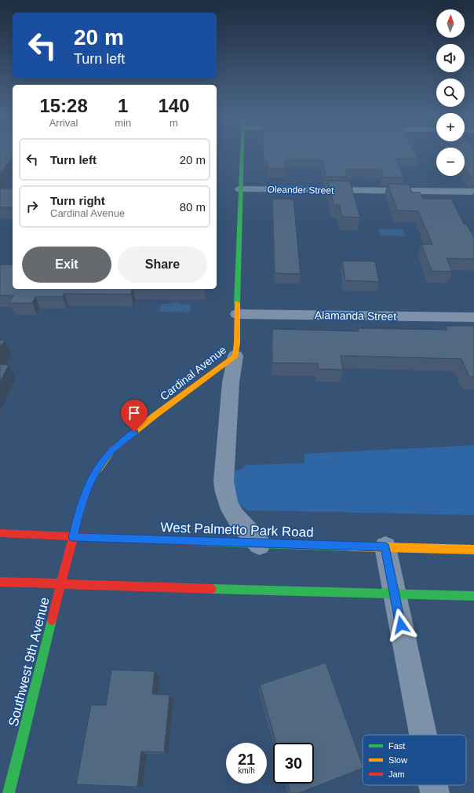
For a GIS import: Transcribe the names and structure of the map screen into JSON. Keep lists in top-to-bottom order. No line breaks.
{"streets":{"street":["Oleander Street","Alamanda Street","Cardinal Avenue","West Palmetto Park Road","Southwest 9th Avenue"]},"crossings":[["Oleander Street","Cardinal Avenue"],["Alamanda Street","Cardinal Avenue"],["Cardinal Avenue","West Palmetto Park Road"],["Cardinal Avenue","Southwest 9th Avenue"],["West Palmetto Park Road","Southwest 9th Avenue"]],"legend":["Fast","Slow","Jam"],"north":"top","page":{"map_buttons":["+","−"],"turn":["20 m","Turn left"],"eta":["15:28","Arrival","1","min","140","m"],"list":[{"name":"Turn left","value":"20 m"},{"name":"Turn right","note":"Cardinal Avenue","value":"80 m"}],"buttons":["Exit","Share"],"speed":"21 km/h","limit":"30"}}
